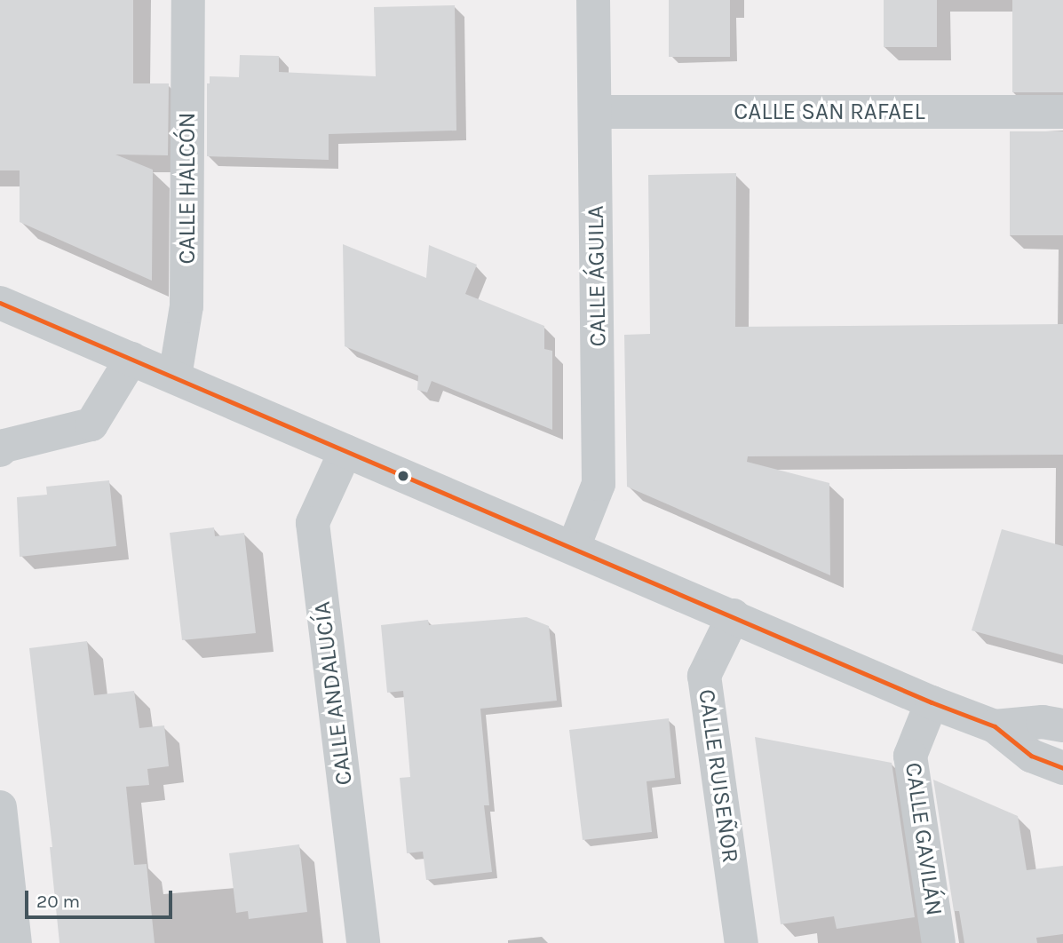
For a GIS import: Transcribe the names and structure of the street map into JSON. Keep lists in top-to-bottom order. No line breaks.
{"streets":{"street":["CALLE SAN RAFAEL","CALLE HALCÓN","CALLE ÁGUILA","CALLE ANDALUCÍA","CALLE RUISEÑOR","CALLE GAVILÁN"]},"crossings":[["CALLE SAN RAFAEL","CALLE ÁGUILA"]],"scale_bar":"20 m"}
